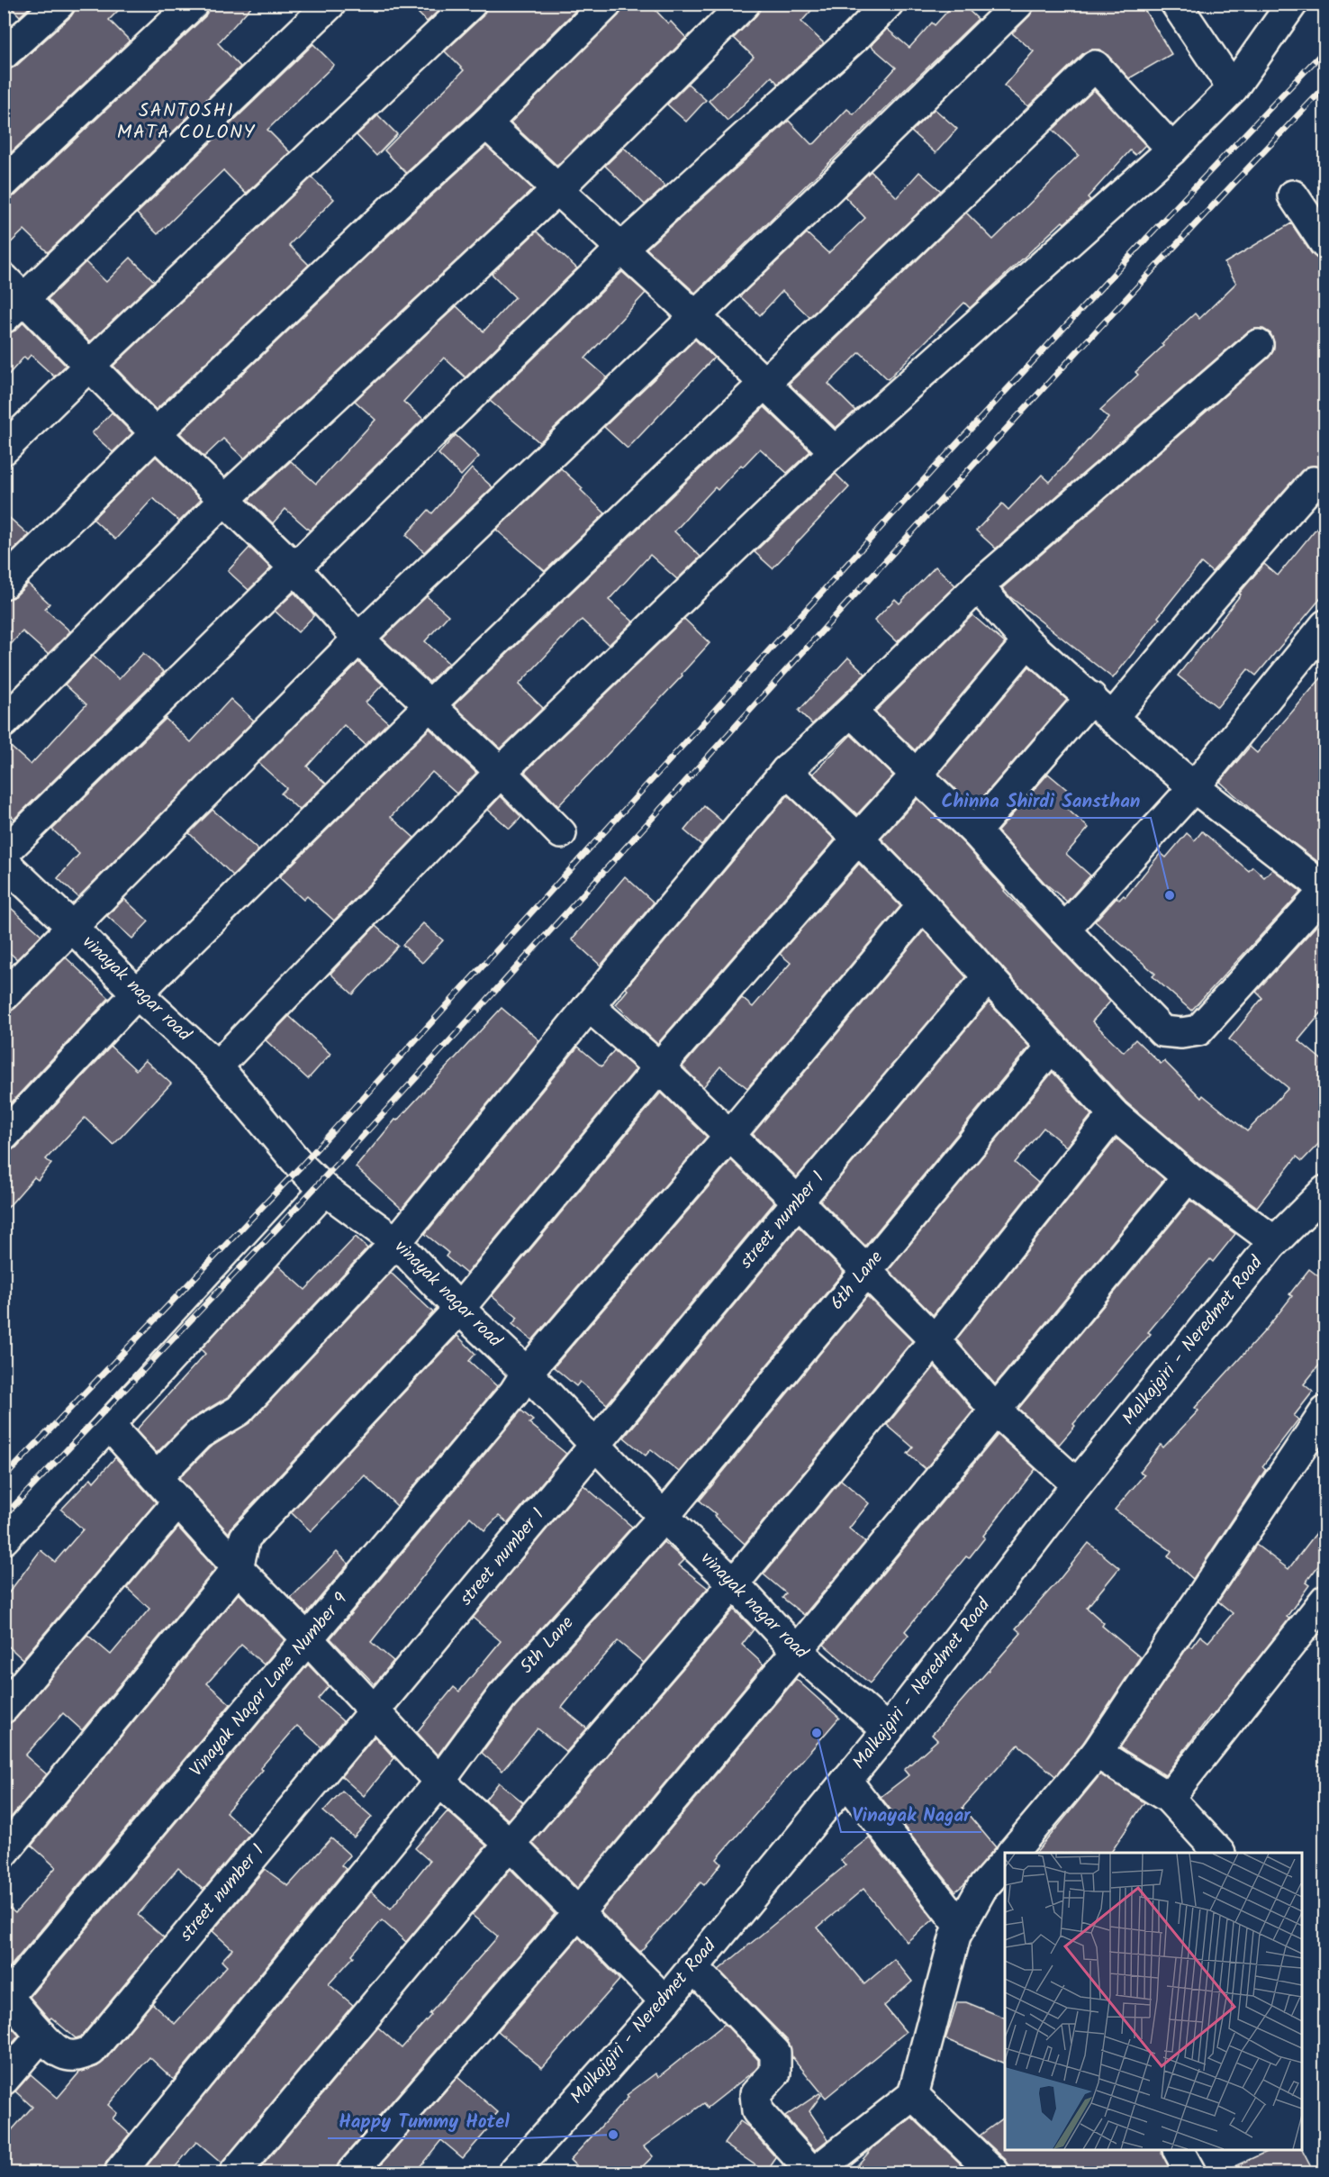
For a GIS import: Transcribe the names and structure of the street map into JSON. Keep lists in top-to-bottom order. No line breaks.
{"streets":{"street":["vinayak nagar road","street number 1","6th Lane","Malkajgiri - Neredmet Road","5th Lane","Vinayak Nagar Lane Number 9"]},"crossings":[["vinayak nagar road","street number 1"],["vinayak nagar road","6th Lane"],["vinayak nagar road","Malkajgiri - Neredmet Road"],["vinayak nagar road","5th Lane"],["vinayak nagar road","Vinayak Nagar Lane Number 9"],["street number 1","Vinayak Nagar Lane Number 9"],["6th Lane","5th Lane"]],"districts":["SANTOSHI MATA COLONY"],"places":["Chinna Shirdi Sansthan","Vinayak Nagar","Happy Tummy Hotel"]}
